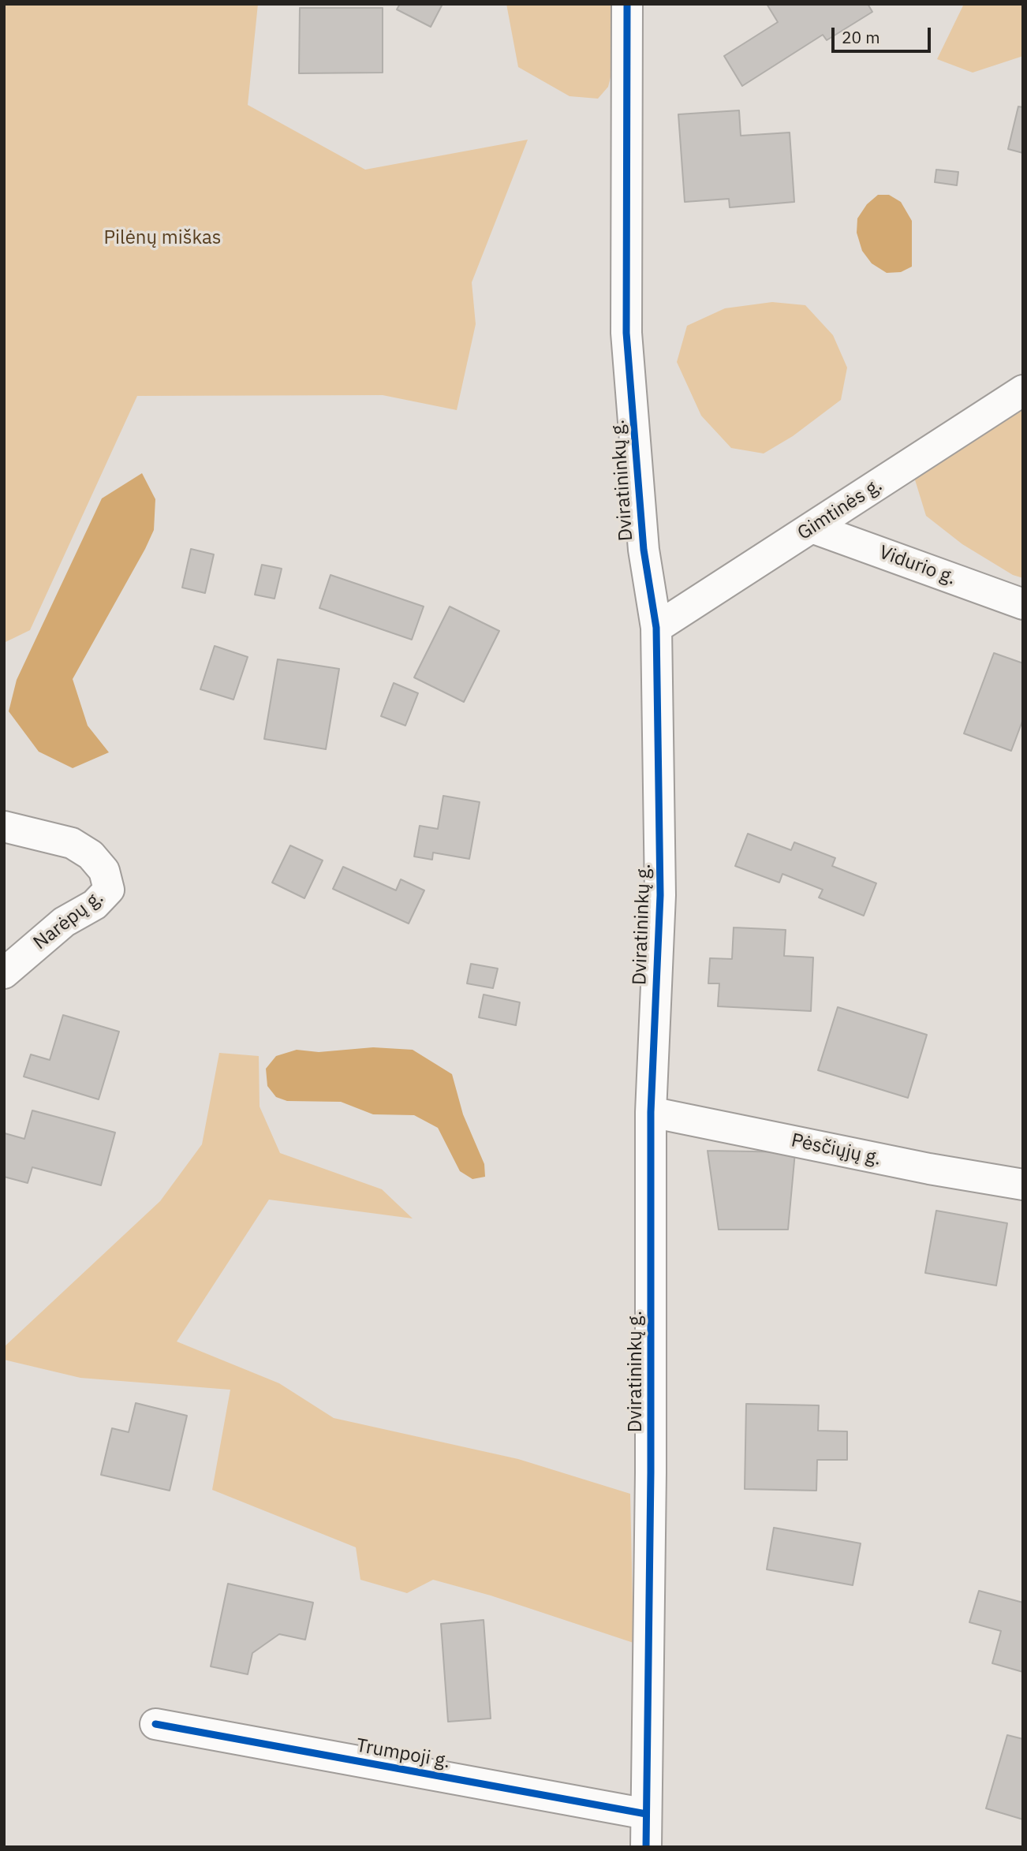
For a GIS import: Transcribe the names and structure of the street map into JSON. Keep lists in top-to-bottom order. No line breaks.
{"streets":{"street":["Dviratininkų g.","Gimtinės g.","Vidurio g.","Narėpų g.","Pėsčiųjų g.","Trumpoji g."]},"crossings":[["Dviratininkų g.","Gimtinės g."],["Dviratininkų g.","Pėsčiųjų g."],["Dviratininkų g.","Trumpoji g."],["Gimtinės g.","Vidurio g."]],"parks":["Pilėnų miškas"],"scale_bar":"20 m"}
